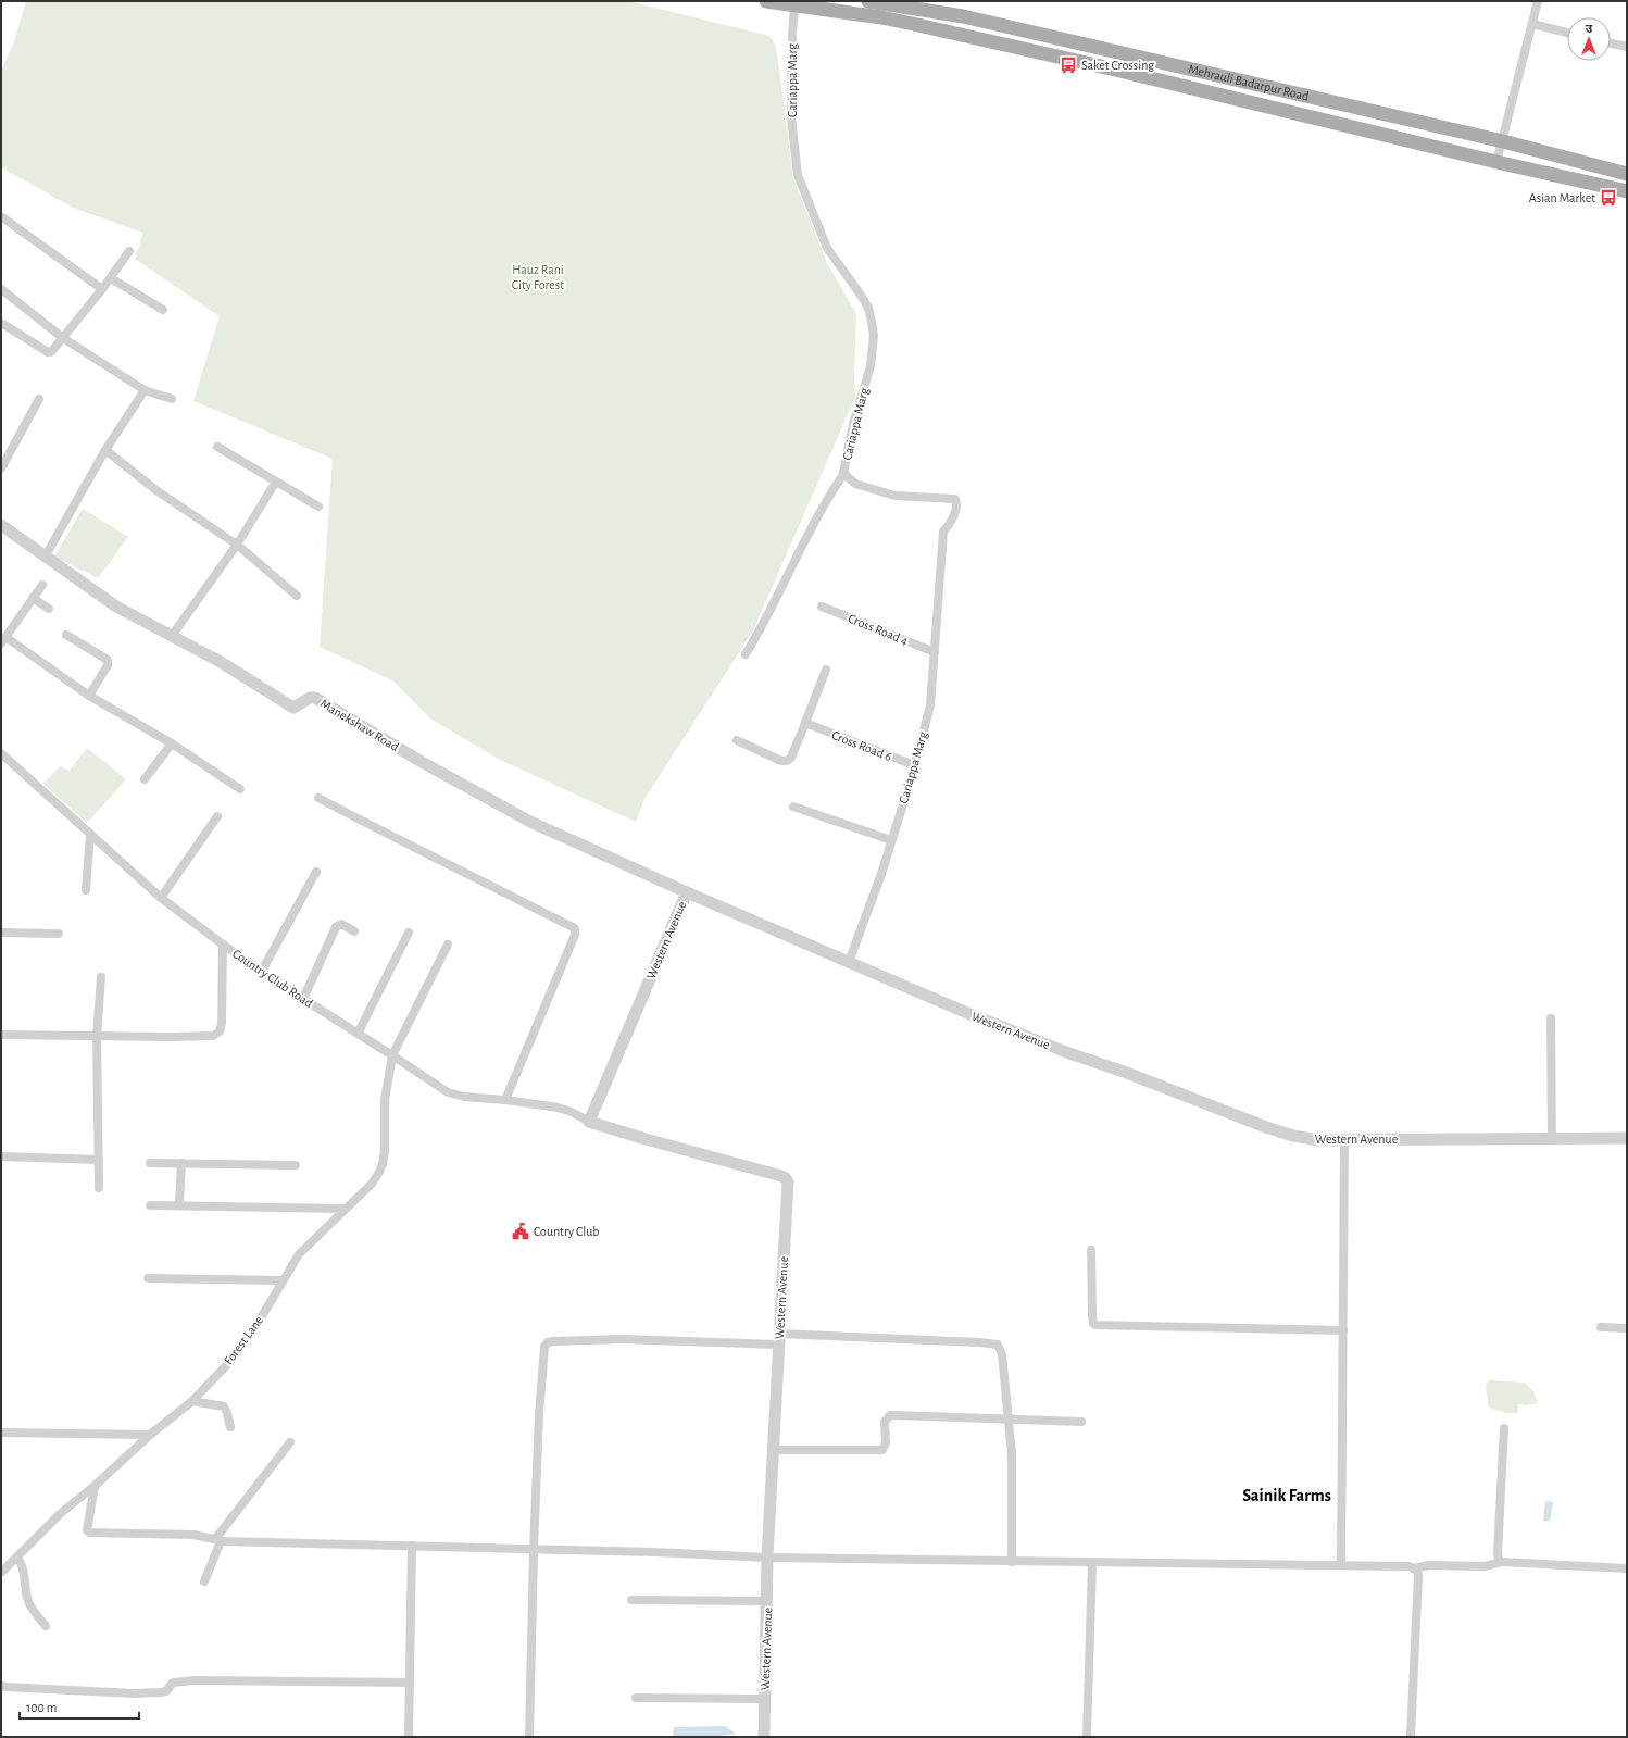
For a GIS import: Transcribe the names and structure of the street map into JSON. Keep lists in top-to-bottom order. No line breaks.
{"streets":{"main road":["Mehrauli Badarpur Road"],"street":["Cariappa Marg","Cross Road 4","Manekshaw Road","Cross Road 6","Western Avenue","Country Club Road","Forest Lane"]},"crossings":[["Cariappa Marg","Mehrauli Badarpur Road"],["Cariappa Marg","Cross Road 4"],["Cariappa Marg","Cross Road 6"],["Cariappa Marg","Western Avenue"],["Manekshaw Road","Western Avenue"],["Western Avenue","Country Club Road"],["Country Club Road","Forest Lane"]],"districts":["Sainik Farms"],"parks":["Hauz Rani City Forest"],"places":{"bus stop":["Saket Crossing","Asian Market"],"public building":["Country Club"]},"scale_bar":"100 m","north":"top"}
